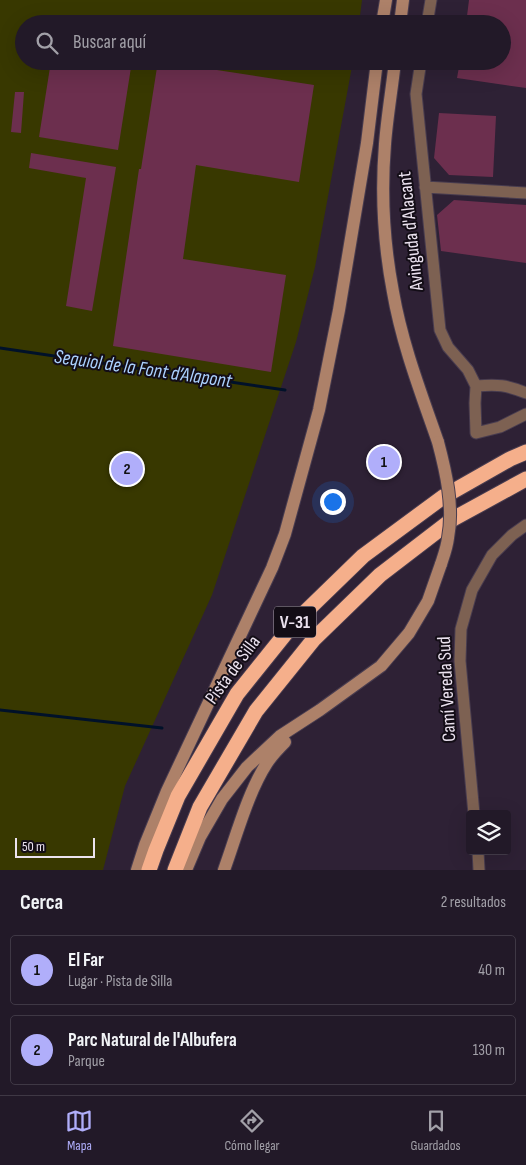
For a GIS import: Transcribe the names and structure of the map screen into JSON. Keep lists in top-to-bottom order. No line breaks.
{"streets":{"highway":["V-31","Pista de Silla"],"street":["Avinguda d'Alacant","Camí Vereda Sud"]},"water":["Sequiol de la Font d’Alapont"],"scale_bar":"50 m","page":{"search":"Buscar aquí","pins":["1","2"],"scale":"50 m","heading":["Cerca","2 resultados"],"list":[{"mark":"1","name":"El Far","note":"Lugar · Pista de Silla","value":"40 m"},{"mark":"2","name":"Parc Natural de l'Albufera","note":"Parque","value":"130 m"}],"nav":["Mapa","Cómo llegar","Guardados"]}}
